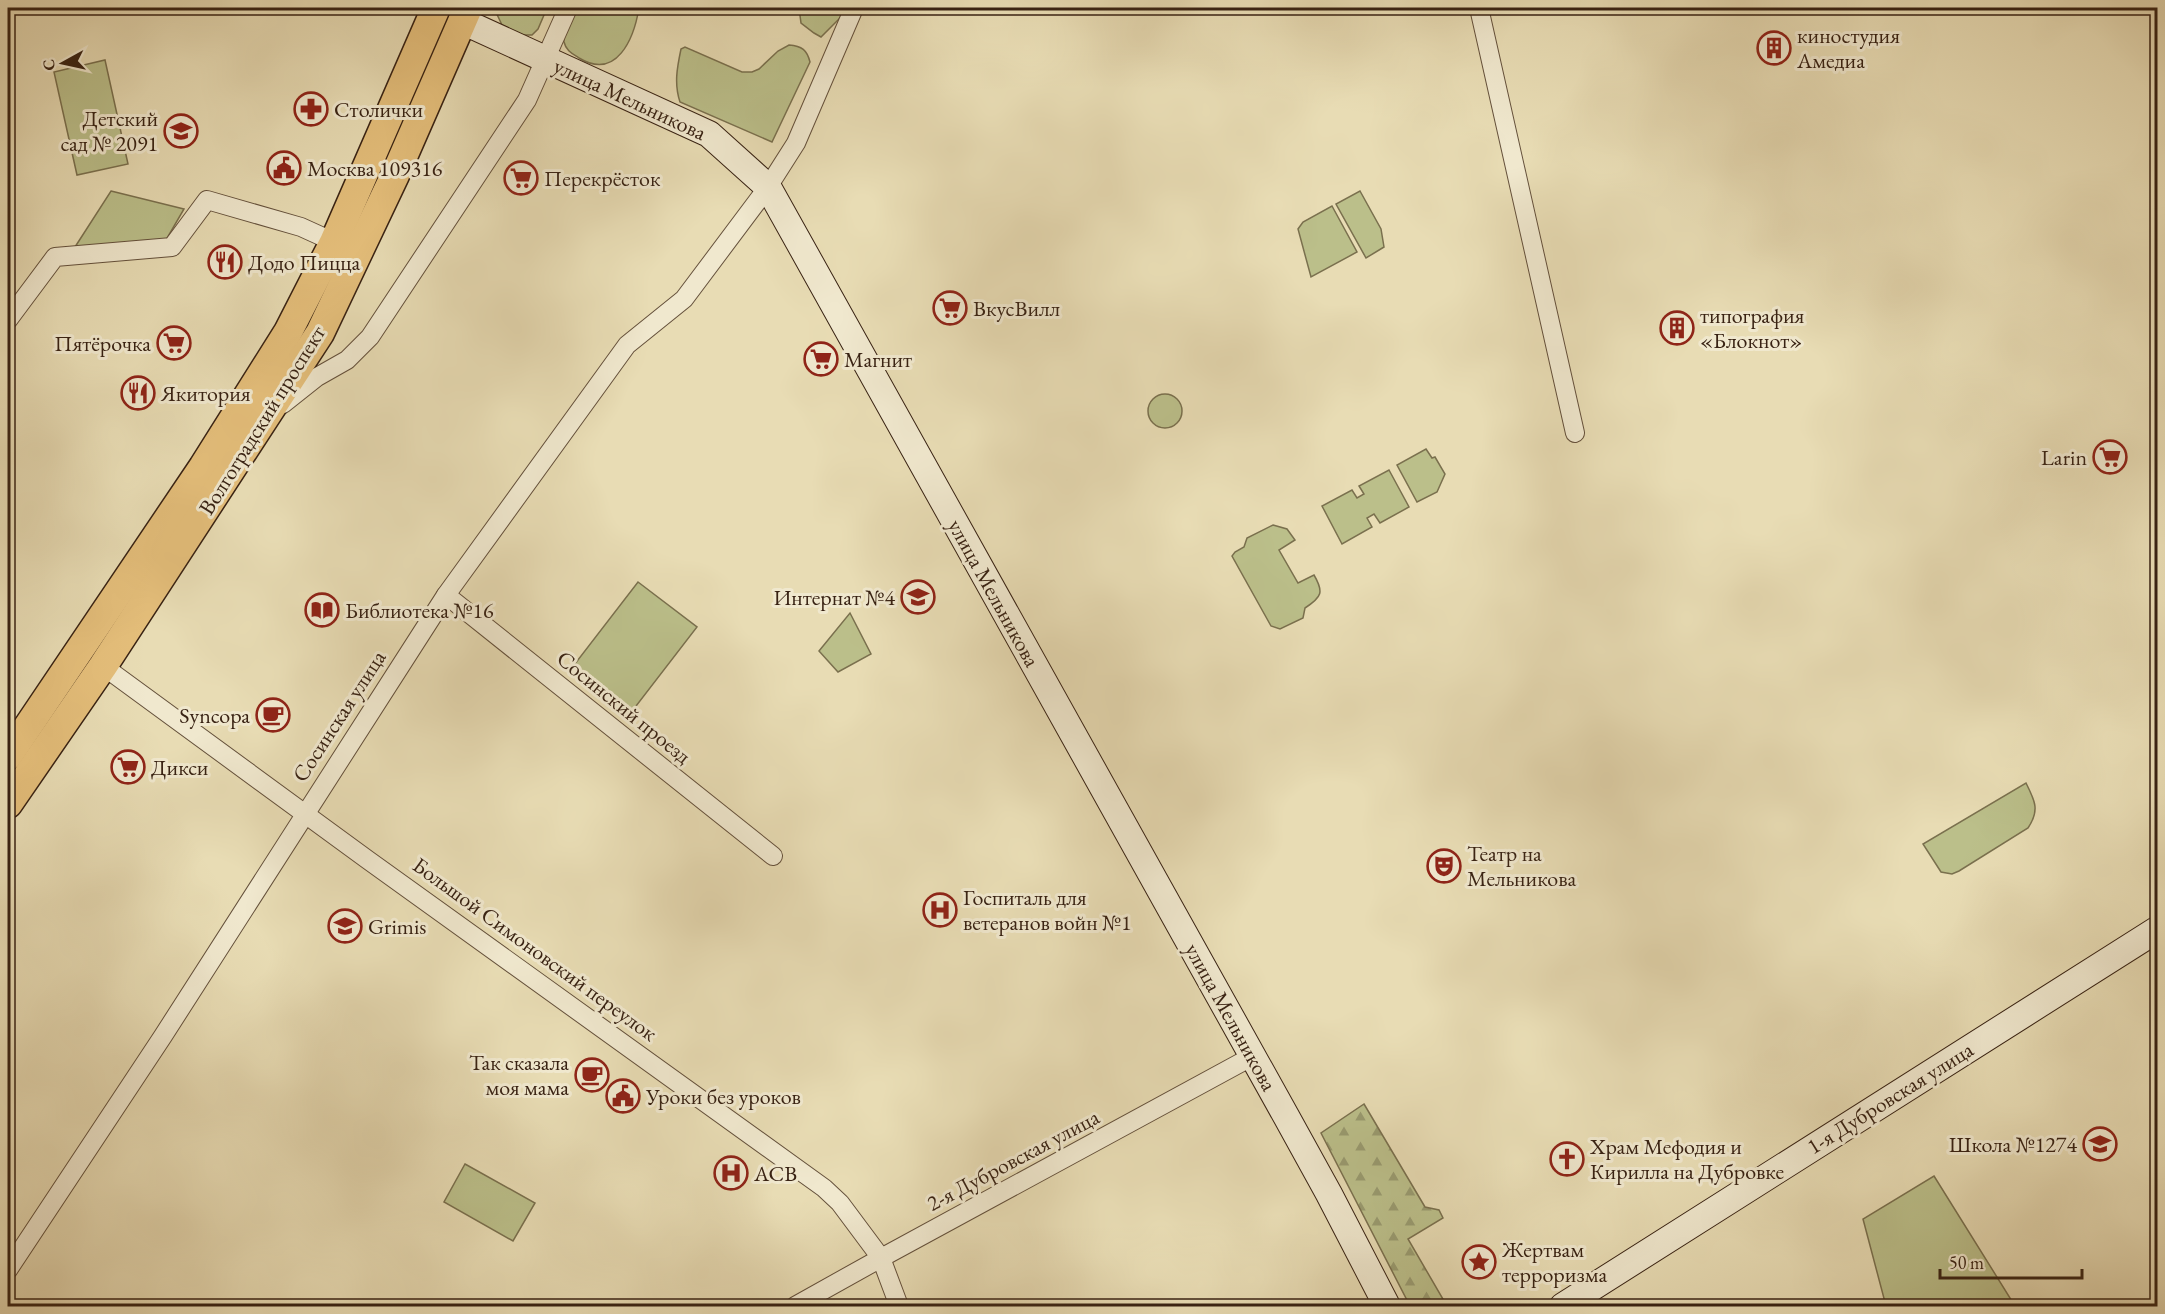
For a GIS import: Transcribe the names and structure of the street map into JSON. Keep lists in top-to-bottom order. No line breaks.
{"streets":{"main road":["Волгоградский проспект"],"street":["улица Мельникова","Сосинский проезд","Сосинская улица","Большой Симоновский переулок","1-я Дубровская улица","2-я Дубровская улица"]},"crossings":[["улица Мельникова","Волгоградский проспект"],["улица Мельникова","Сосинская улица"],["улица Мельникова","2-я Дубровская улица"],["Волгоградский проспект","Большой Симоновский переулок"],["Сосинский проезд","Сосинская улица"],["Сосинская улица","Большой Симоновский переулок"],["Большой Симоновский переулок","2-я Дубровская улица"]],"places":{"building":["киностудия Амедиа","типография «Блокнот»"],"pharmacy":["Столички"],"school or university":["Детский сад № 2091","Интернат №4","Grimis","Школа №1274"],"public building":["Москва 109316","Уроки без уроков"],"supermarket":["Перекрёсток","ВкусВилл","Пятёрочка","Магнит","Larin","Дикси"],"restaurant":["Додо Пицца","Якитория"],"library":["Библиотека №16"],"cafe":["Syncopa","Так сказала моя мама"],"theatre":["Театр на Мельникова"],"hospital":["Госпиталь для ветеранов войн №1","АСВ"],"church":["Храм Мефодия и Кирилла на Дубровке"],"place":["Жертвам терроризма"]},"scale_bar":"50 m","north":"left"}
